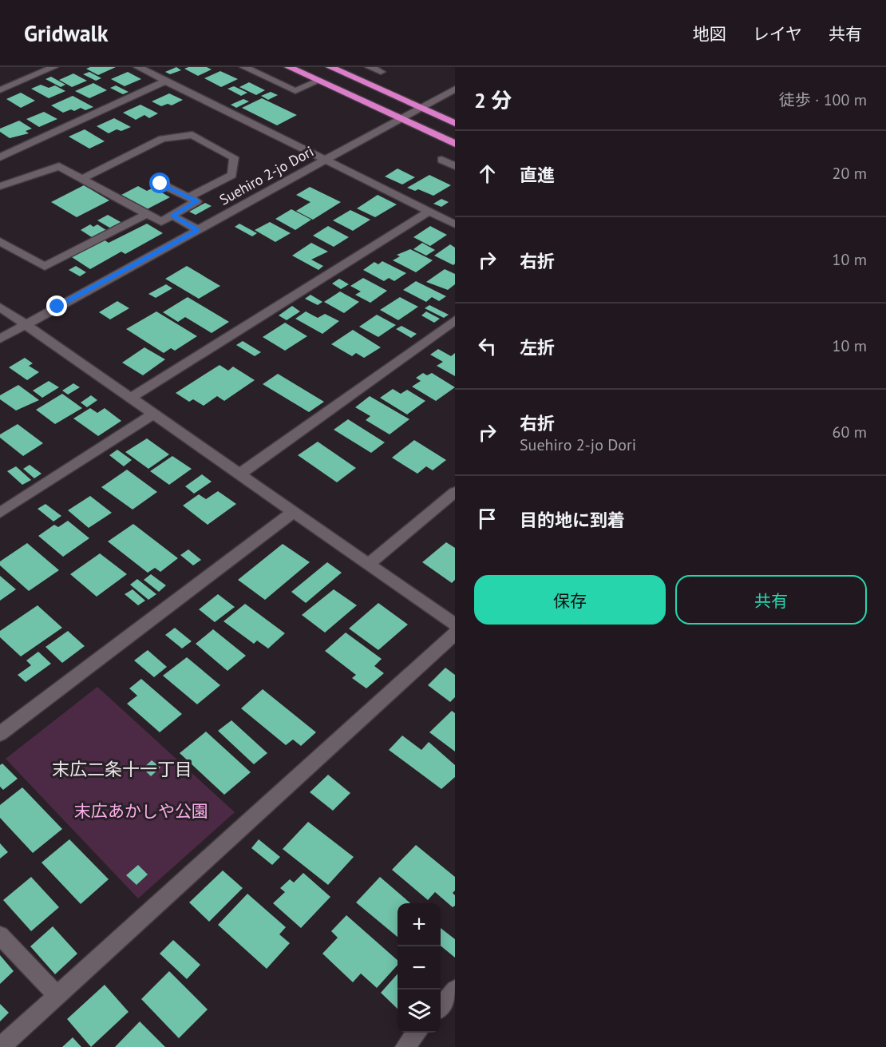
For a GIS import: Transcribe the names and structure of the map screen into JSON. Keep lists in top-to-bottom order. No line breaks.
{"streets":{"street":["Suehiro 2-jo Dori"]},"districts":["末広二条十一丁目"],"parks":["末広あかしや公園"],"page":{"header":"Gridwalk","nav":["地図","レイヤ","共有"],"heading":["2 分","徒歩 · 100 m"],"list":[["直進","20 m"],["右折","10 m"],["左折","10 m"],["右折","Suehiro 2-jo Dori","60 m"],"目的地に到着"],"buttons":["保存","共有"],"map_buttons":["+","−"]}}
